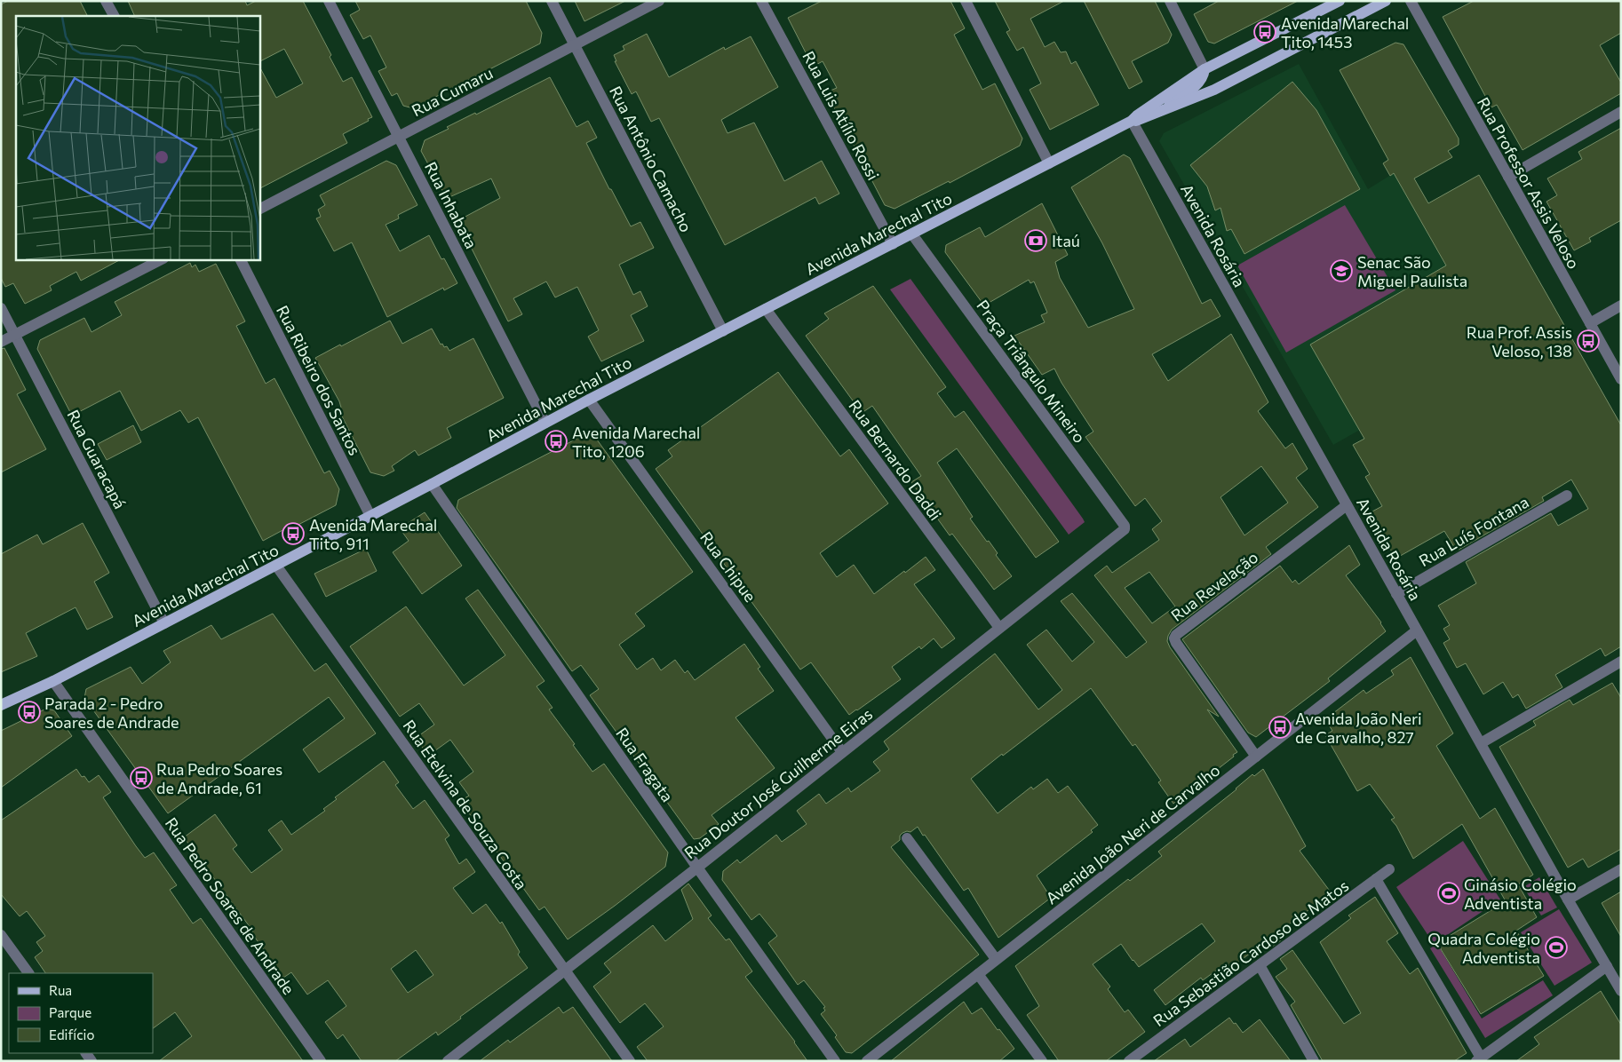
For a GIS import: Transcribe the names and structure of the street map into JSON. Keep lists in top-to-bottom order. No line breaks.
{"streets":{"main road":["Avenida Marechal Tito"],"street":["Rua Cumaru","Rua Luis Atílio Rossi","Rua Antônio Camacho","Rua Professor Assis Veloso","Rua Inhabata","Avenida Rosária","Praça Triângulo Mineiro","Rua Ribeiro dos Santos","Rua Guaracapá","Rua Bernardo Daddi","Rua Luís Fontana","Rua Chipue","Rua Revelação","Rua Fragata","Rua Doutor José Guilherme Eiras","Rua Etelvina de Souza Costa","Avenida João Neri de Carvalho","Rua Pedro Soares de Andrade","Rua Sebastião Cardoso de Matos"]},"crossings":[["Rua Cumaru","Rua Antônio Camacho"],["Rua Cumaru","Rua Inhabata"],["Rua Luis Atílio Rossi","Avenida Marechal Tito"],["Rua Antônio Camacho","Avenida Marechal Tito"],["Rua Inhabata","Avenida Marechal Tito"],["Avenida Marechal Tito","Avenida Rosária"],["Avenida Marechal Tito","Praça Triângulo Mineiro"],["Avenida Marechal Tito","Rua Ribeiro dos Santos"],["Avenida Marechal Tito","Rua Guaracapá"],["Avenida Marechal Tito","Rua Bernardo Daddi"],["Avenida Marechal Tito","Rua Chipue"],["Avenida Marechal Tito","Rua Fragata"],["Avenida Marechal Tito","Rua Etelvina de Souza Costa"],["Avenida Marechal Tito","Rua Pedro Soares de Andrade"],["Avenida Rosária","Rua Luís Fontana"],["Avenida Rosária","Rua Revelação"],["Avenida Rosária","Avenida João Neri de Carvalho"],["Praça Triângulo Mineiro","Rua Doutor José Guilherme Eiras"],["Rua Bernardo Daddi","Rua Doutor José Guilherme Eiras"],["Rua Chipue","Rua Doutor José Guilherme Eiras"],["Rua Revelação","Avenida João Neri de Carvalho"],["Rua Fragata","Rua Doutor José Guilherme Eiras"],["Rua Doutor José Guilherme Eiras","Rua Etelvina de Souza Costa"]],"places":{"bus stop":["Avenida Marechal Tito, 1453","Rua Prof. Assis Veloso, 138","Avenida Marechal Tito, 1206","Avenida Marechal Tito, 911","Parada 2 - Pedro Soares de Andrade","Avenida João Neri de Carvalho, 827","Rua Pedro Soares de Andrade, 61"],"bank":["Itaú"],"school or university":["Senac São Miguel Paulista"],"sports":["Ginásio Colégio Adventista","Quadra Colégio Adventista"]},"legend":["Rua","Parque","Edifício"]}
